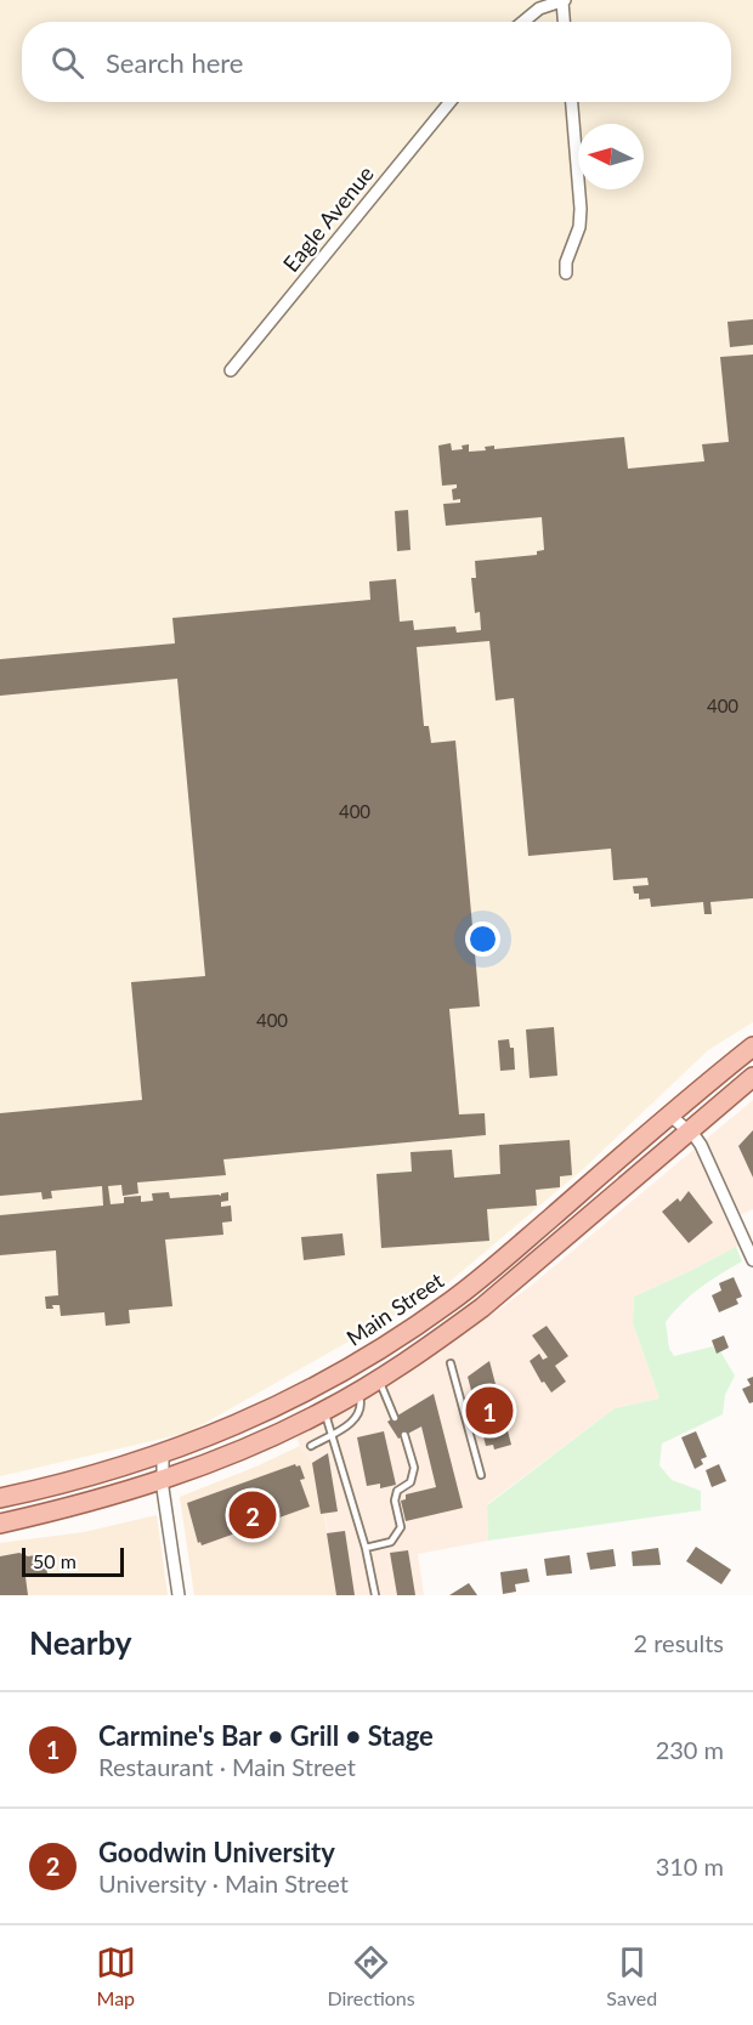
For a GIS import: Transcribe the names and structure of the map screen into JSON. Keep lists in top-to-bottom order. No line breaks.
{"streets":{"main road":["Main Street"],"street":["Eagle Avenue"]},"house_numbers":["400","400","400"],"scale_bar":"50 m","north":"left","page":{"search":"Search here","pins":["1","2"],"scale":"50 m","heading":["Nearby","2 results"],"list":[{"mark":"1","name":"Carmine's Bar • Grill • Stage","note":"Restaurant · Main Street","value":"230 m"},{"mark":"2","name":"Goodwin University","note":"University · Main Street","value":"310 m"}],"nav":["Map","Directions","Saved"]}}
